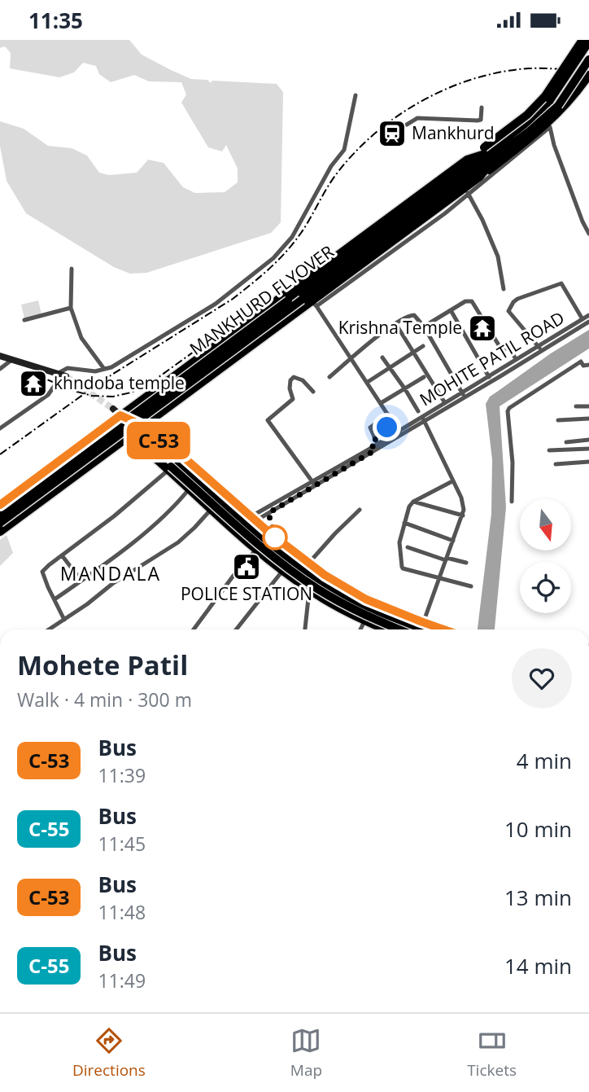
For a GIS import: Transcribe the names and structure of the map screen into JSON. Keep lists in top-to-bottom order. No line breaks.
{"streets":{"highway":["MANKHURD FLYOVER"],"street":["MOHITE PATIL ROAD"]},"districts":["MANDALA"],"places":{"station":["Mankhurd"],"temple":["Krishna Temple","khndoba temple"],"public building":["POLICE STATION"]},"lines":["bus line C-53"],"north":"bottom","page":{"status":"11:35","on_map":"C-53","heading":["Mohete Patil","Walk · 4 min · 300 m"],"list":[{"mark":"C-53","name":"Bus","note":"11:39","value":"4 min"},{"mark":"C-55","name":"Bus","note":"11:45","value":"10 min"},{"mark":"C-53","name":"Bus","note":"11:48","value":"13 min"},{"mark":"C-55","name":"Bus","note":"11:49","value":"14 min"}],"tabs":["Directions","Map","Tickets"]}}
